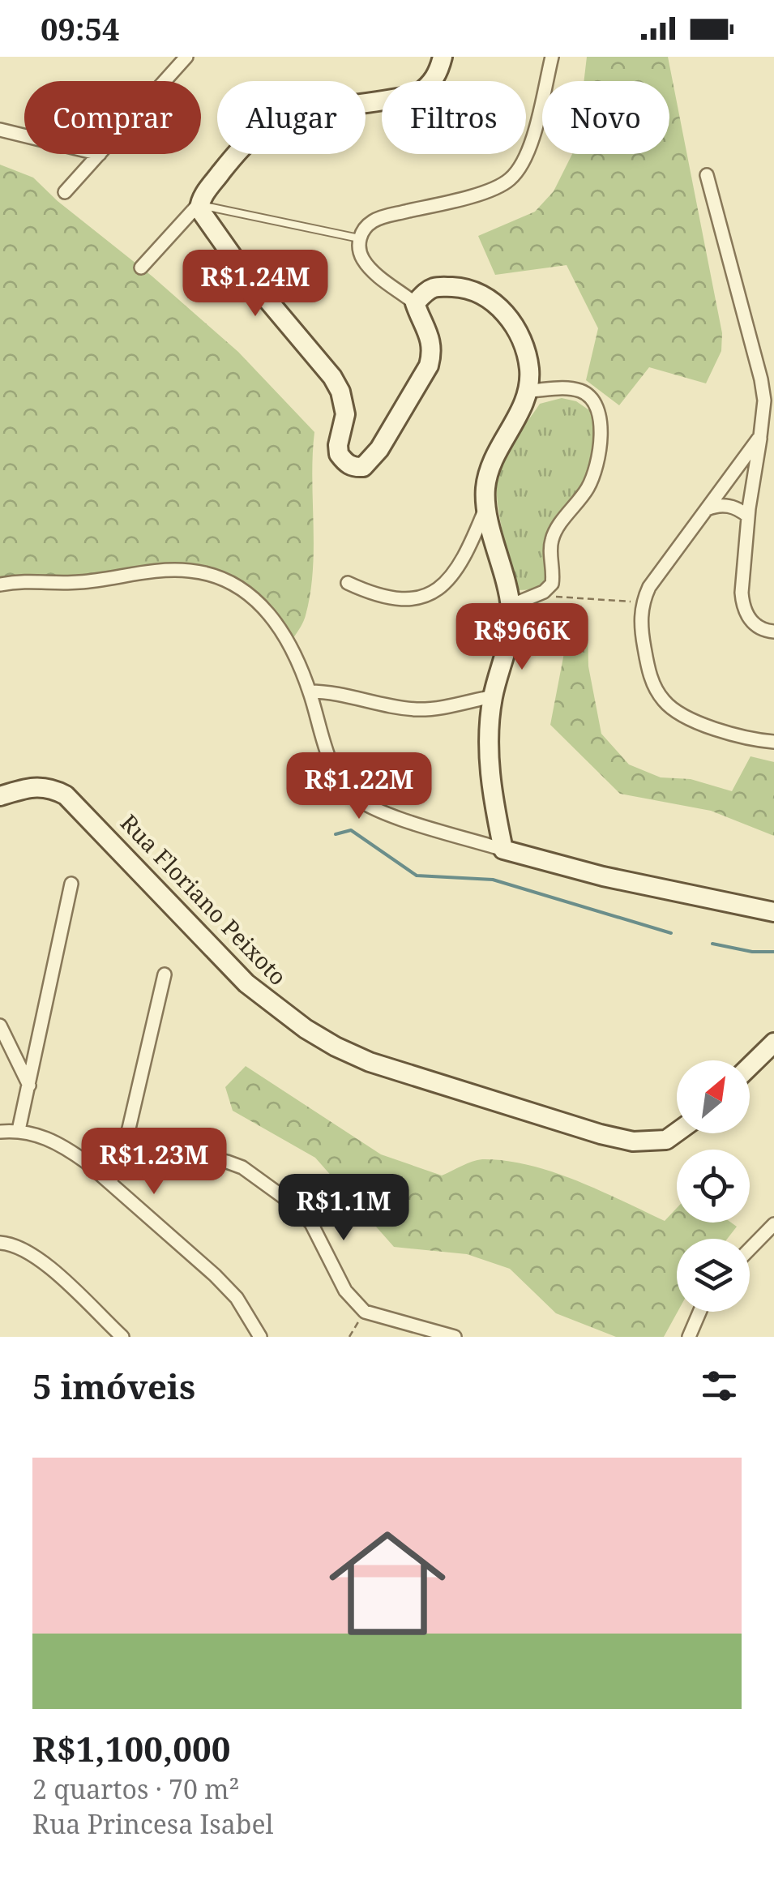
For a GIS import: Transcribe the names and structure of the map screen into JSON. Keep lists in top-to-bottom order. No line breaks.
{"streets":{"street":["Rua Floriano Peixoto"]},"north":"top right","page":{"status":"09:54","chip":["Comprar","Alugar","Filtros","Novo"],"price":["R$1.24M","R$966K","R$1.22M","R$1.23M","R$1.1M"],"heading":"5 imóveis","list":[{"name":"R$1,100,000","note":"2 quartos · 70 m² · Rua Princesa Isabel"}]}}
